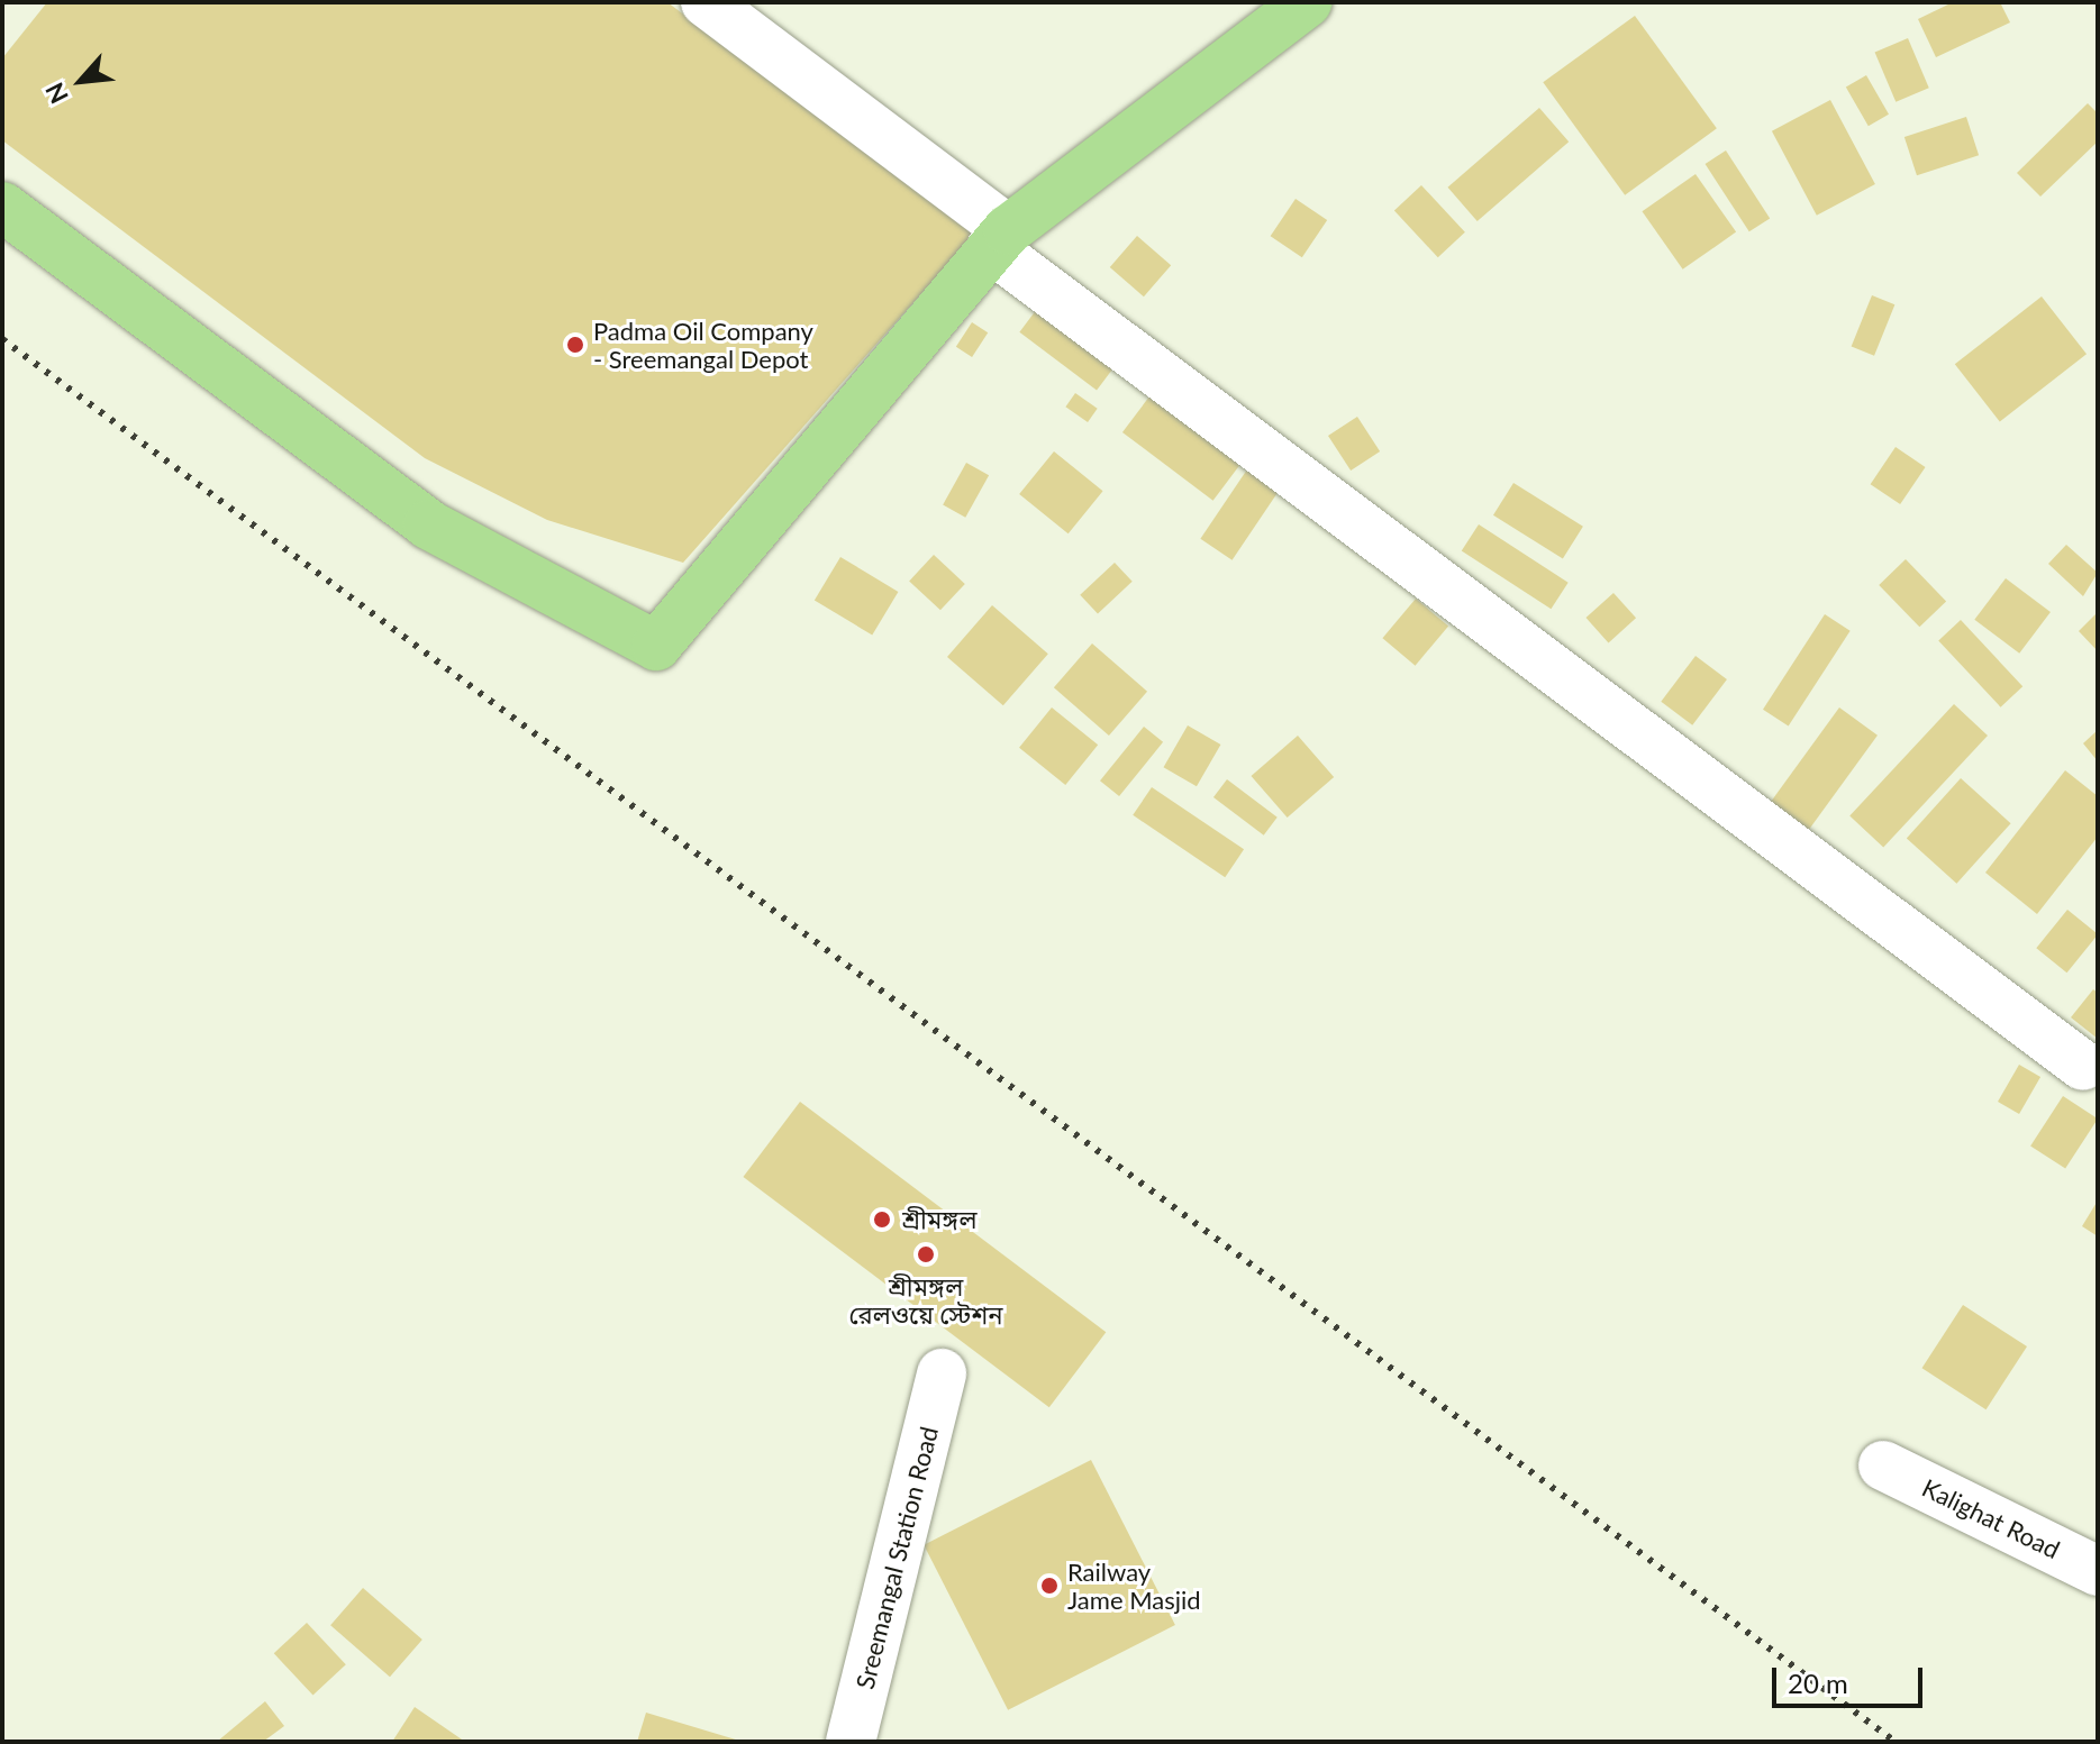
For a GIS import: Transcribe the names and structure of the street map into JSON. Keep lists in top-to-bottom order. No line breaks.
{"streets":{"street":["Kalighat Road","Sreemangal Station Road"]},"places":["Padma Oil Company - Sreemangal Depot","শ্রীমঙ্গল","শ্রীমঙ্গল রেলওয়ে স্টেশন","Railway Jame Masjid"],"scale_bar":"20 m","north":"bottom left"}
